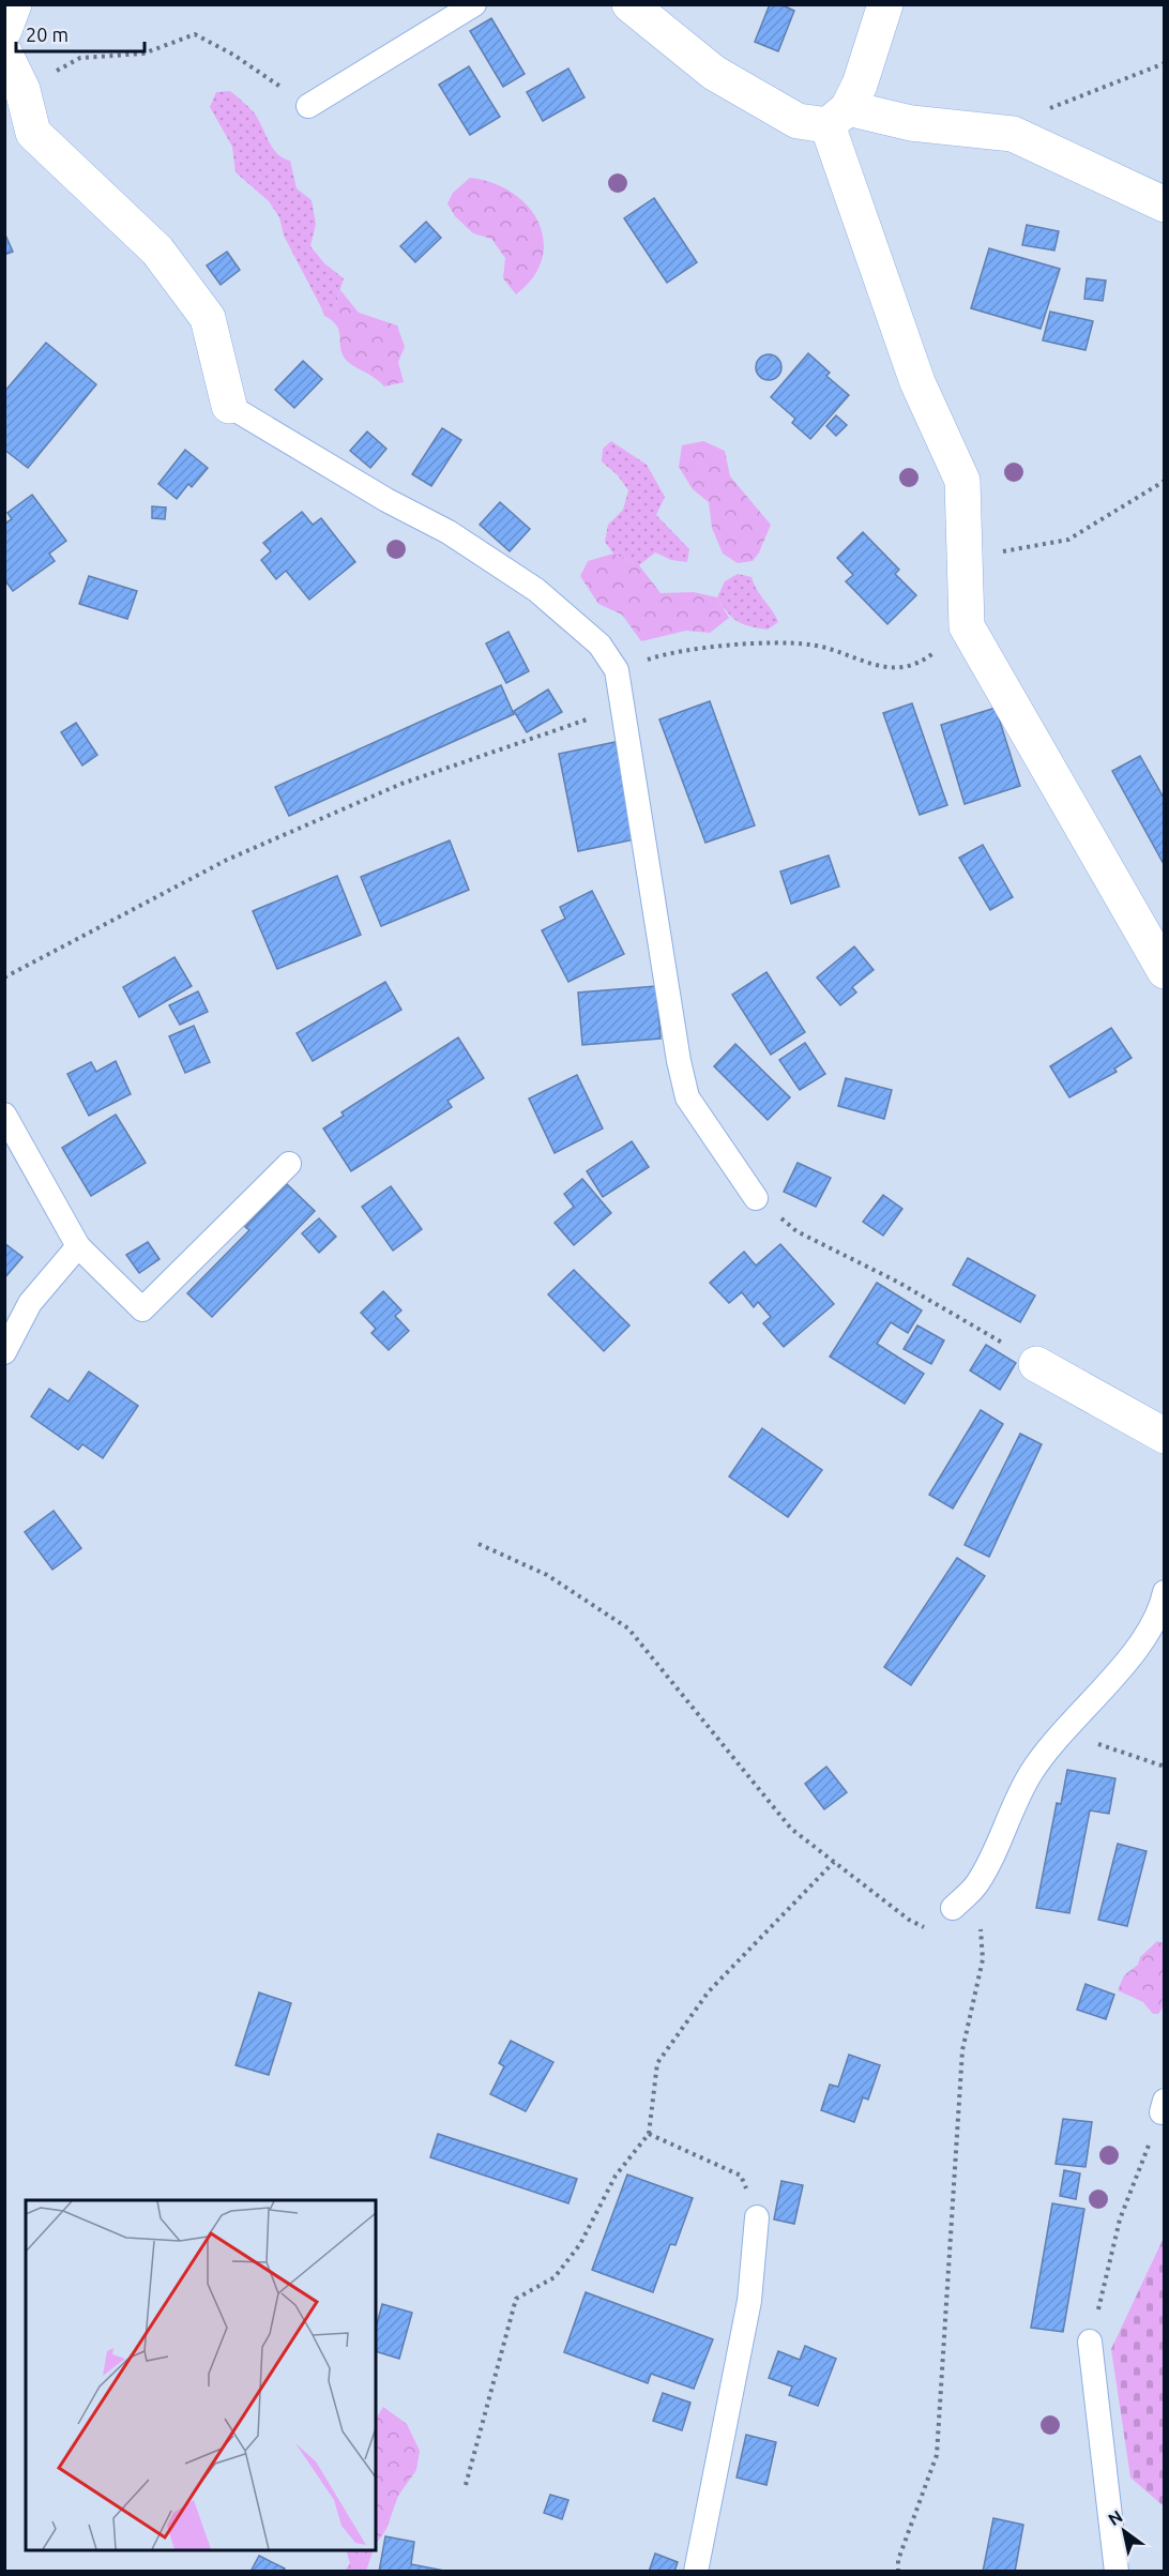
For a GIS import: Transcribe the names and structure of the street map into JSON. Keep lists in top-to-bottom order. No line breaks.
{"scale_bar":"20 m","north":"top left"}
